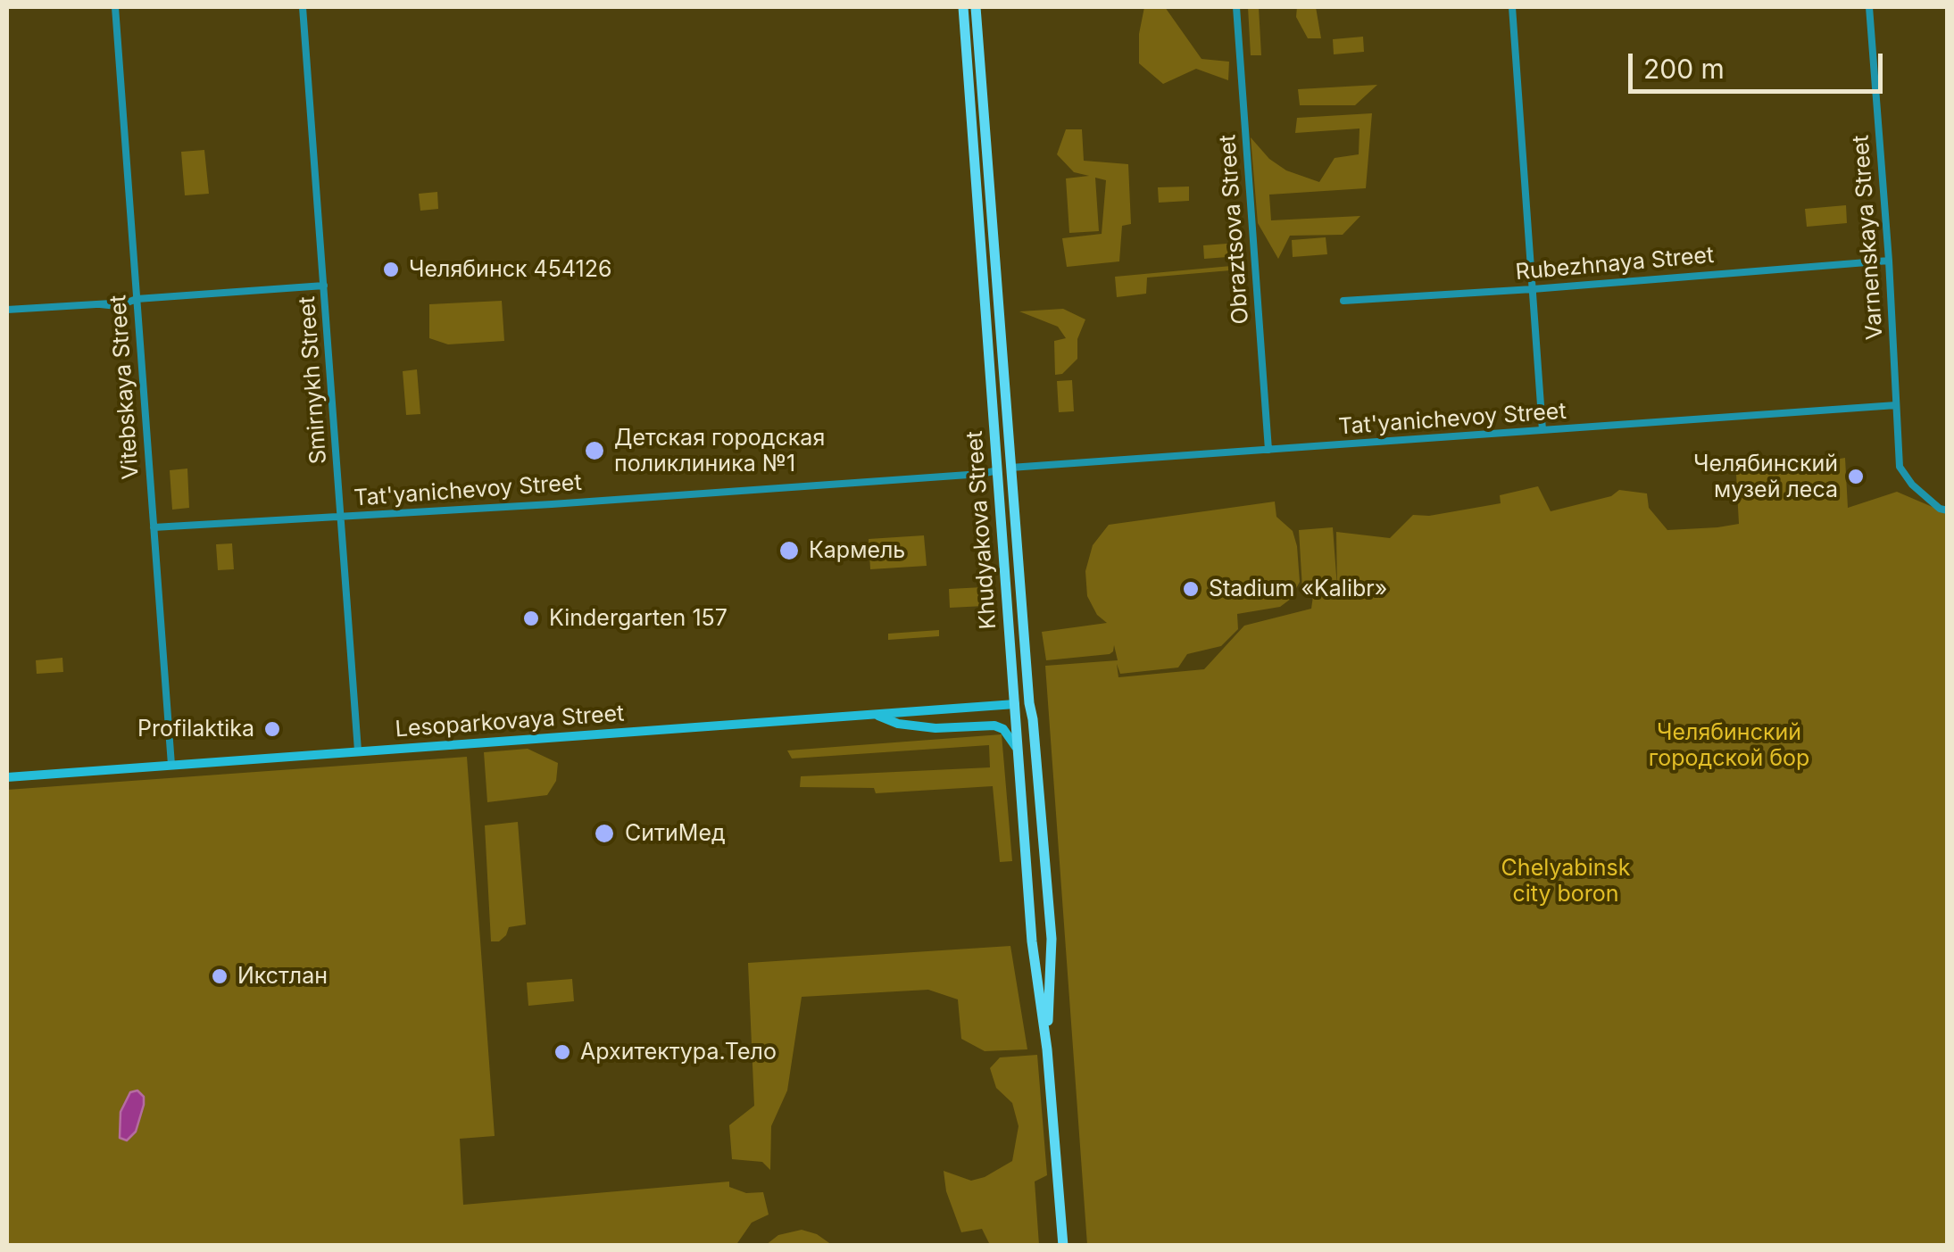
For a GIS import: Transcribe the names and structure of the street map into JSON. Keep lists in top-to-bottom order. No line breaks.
{"streets":{"main road":["Khudyakova Street","Lesoparkovaya Street"],"street":["Obraztsova Street","Varnenskaya Street","Rubezhnaya Street","Smirnykh Street","Vitebskaya Street","Tat'yanichevoy Street"]},"crossings":[["Obraztsova Street","Tat'yanichevoy Street"],["Varnenskaya Street","Rubezhnaya Street"],["Varnenskaya Street","Tat'yanichevoy Street"],["Smirnykh Street","Tat'yanichevoy Street"],["Smirnykh Street","Lesoparkovaya Street"],["Vitebskaya Street","Tat'yanichevoy Street"],["Vitebskaya Street","Lesoparkovaya Street"],["Tat'yanichevoy Street","Khudyakova Street"],["Khudyakova Street","Lesoparkovaya Street"]],"parks":["Челябинский городской бор","Chelyabinsk city boron"],"places":["Челябинск 454126","Детская городская поликлиника №1","Челябинский музей леса","Кармель","Stadium «Kalibr»","Kindergarten 157","Profilaktika","СитиМед","Икстлан","Архитектура.Тело"],"scale_bar":"200 m"}
